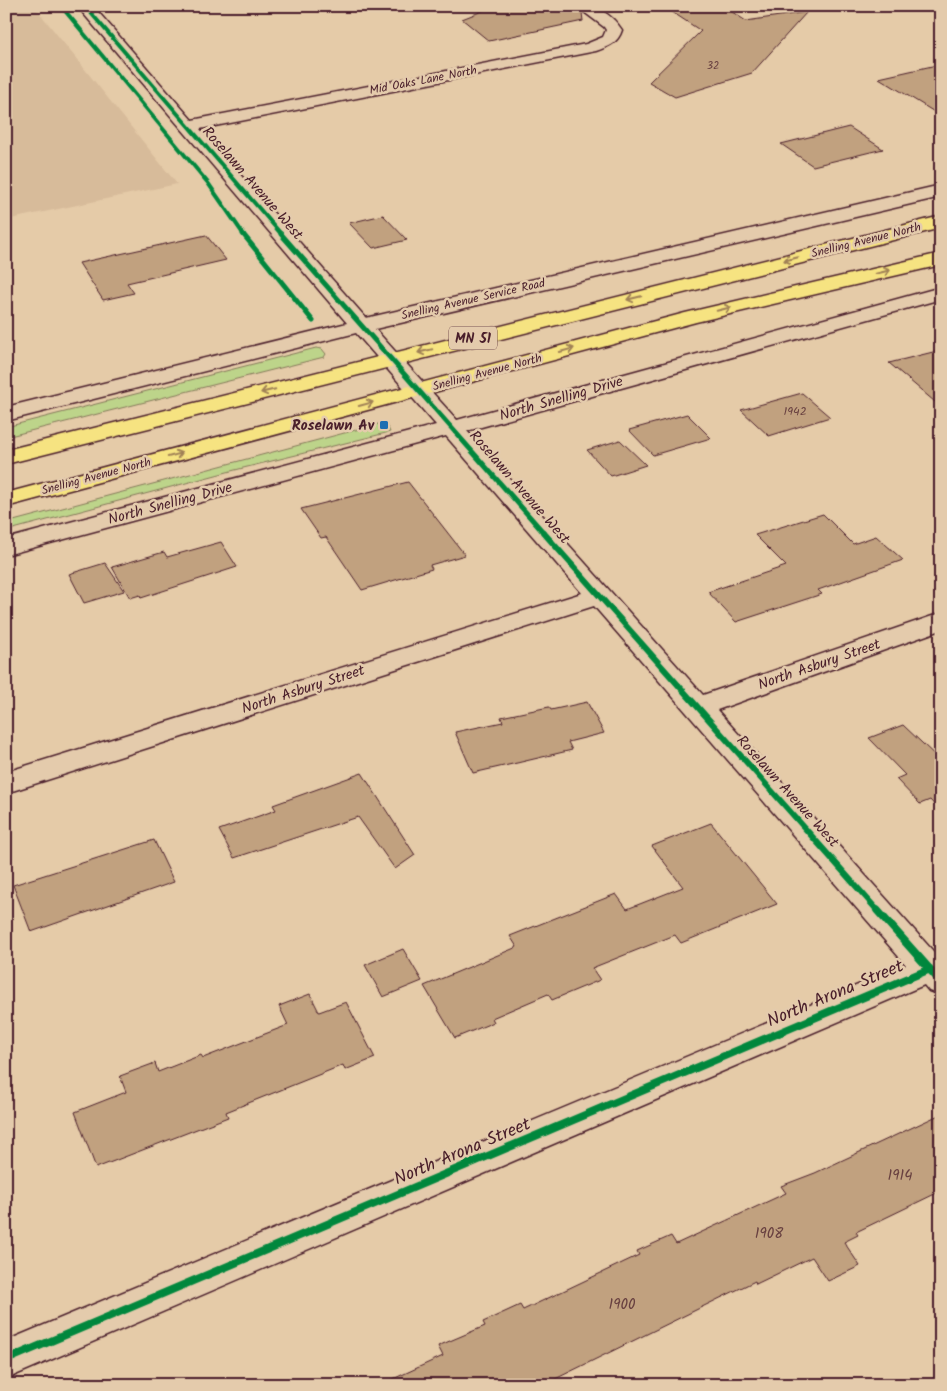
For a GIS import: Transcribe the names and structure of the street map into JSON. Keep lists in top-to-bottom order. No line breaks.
{"streets":{"main road":["Snelling Avenue North","MN 51"],"street":["Mid Oaks Lane North","Roselawn Avenue West","Snelling Avenue Service Road","North Snelling Drive","North Asbury Street","North Arona Street"]},"crossings":[["Mid Oaks Lane North","Roselawn Avenue West"],["Roselawn Avenue West","Snelling Avenue North"],["Roselawn Avenue West","Snelling Avenue Service Road"],["Roselawn Avenue West","North Snelling Drive"],["Roselawn Avenue West","North Asbury Street"],["Roselawn Avenue West","North Arona Street"]],"places":{"transit":["Roselawn Av"]},"house_numbers":["32","1942","1914","1908","1900"]}
